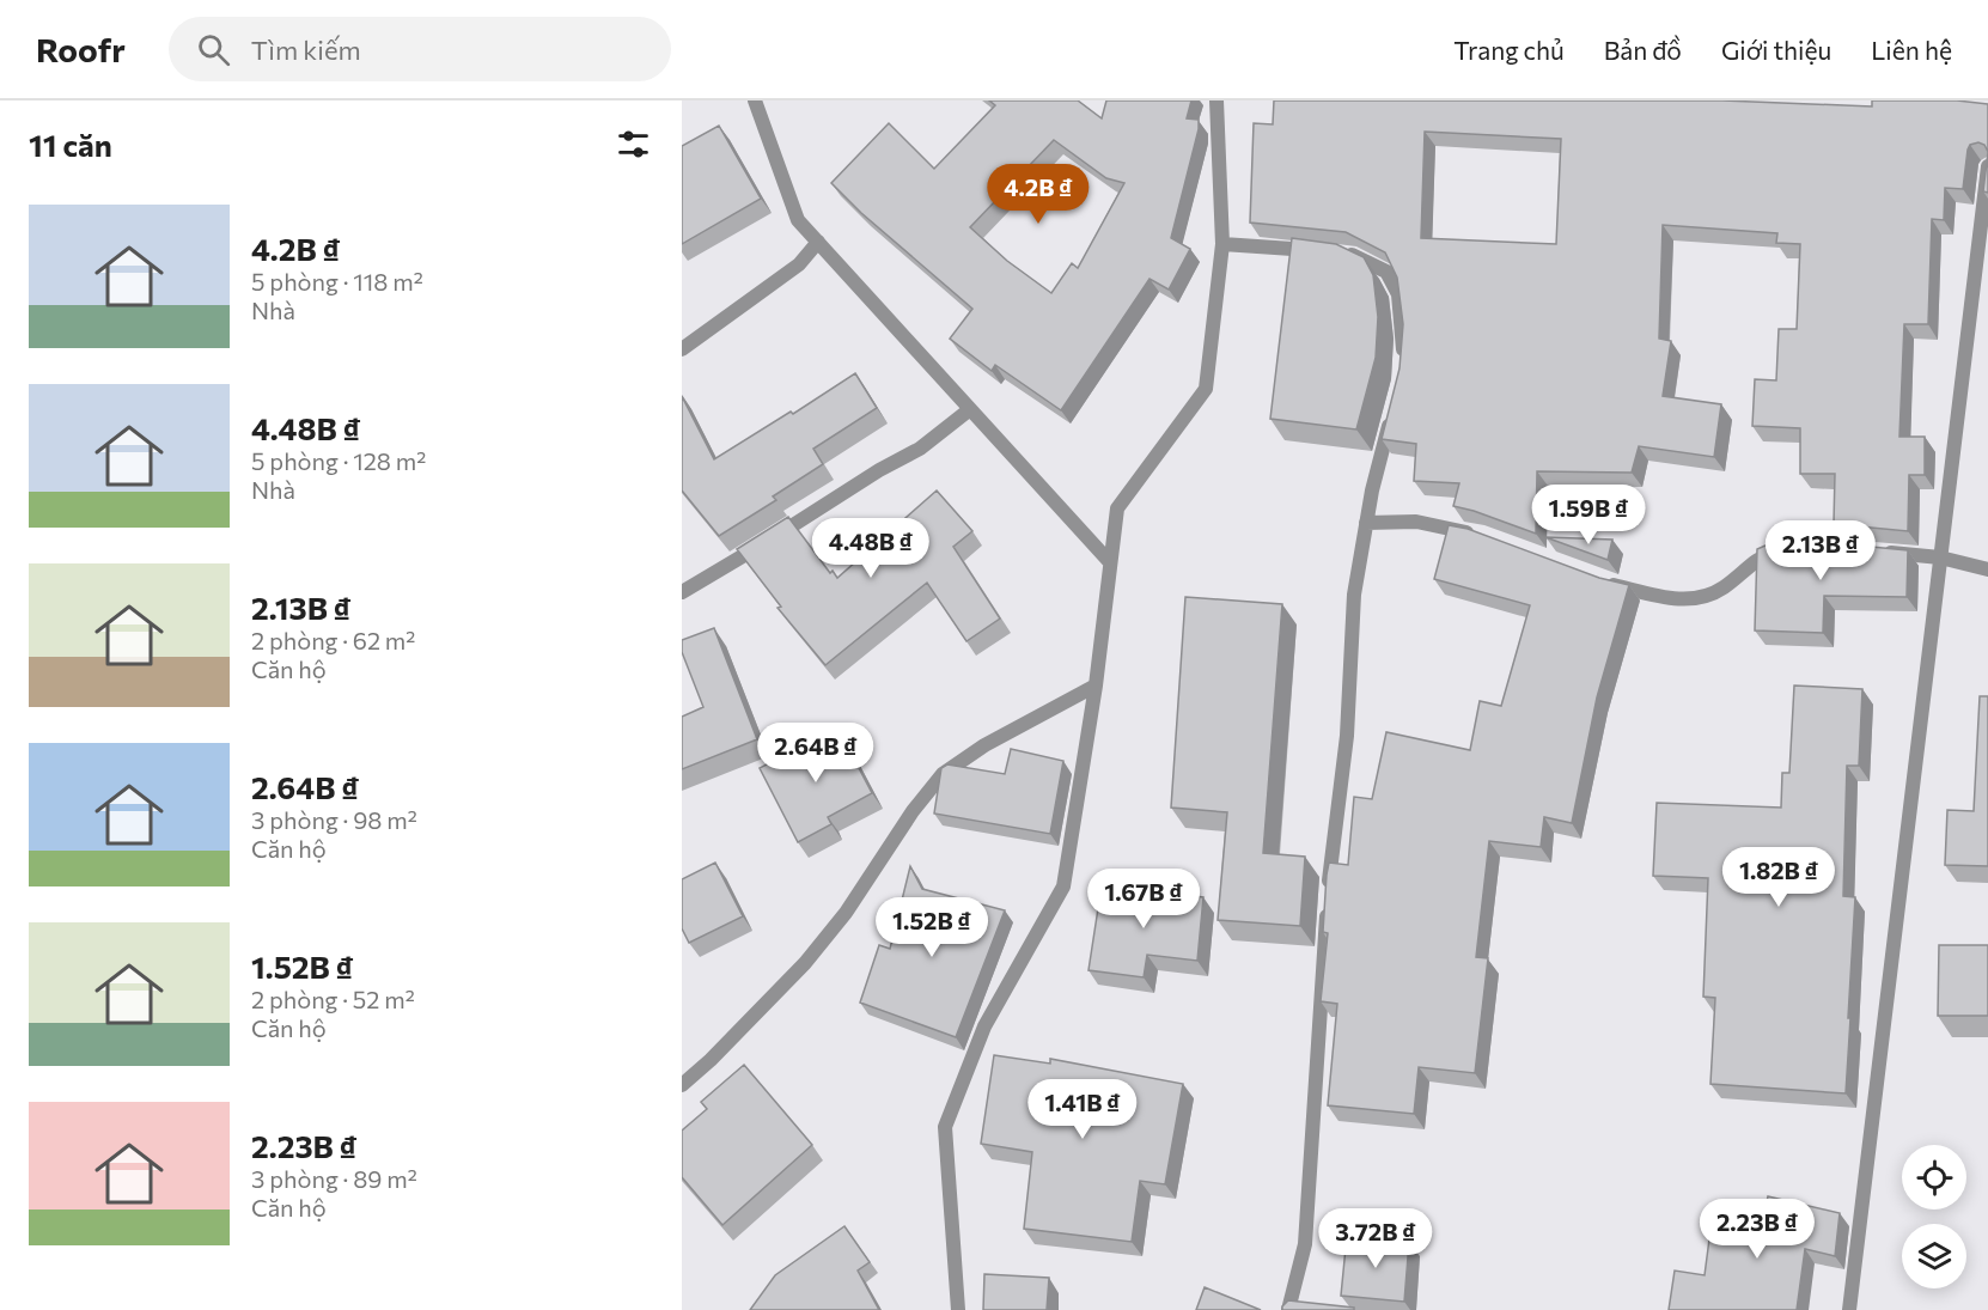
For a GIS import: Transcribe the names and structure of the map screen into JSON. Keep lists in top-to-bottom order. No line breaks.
{"page":{"header":"Roofr","search":"Tìm kiếm","nav":["Trang chủ","Bản đồ","Giới thiệu","Liên hệ"],"heading":"11 căn","price":["4.2B ₫","1.59B ₫","4.48B ₫","2.13B ₫","2.64B ₫","1.82B ₫","1.67B ₫","1.52B ₫","1.41B ₫","2.23B ₫","3.72B ₫"],"list":[{"name":"4.2B ₫","note":"5 phòng · 118 m² · Nhà"},{"name":"4.48B ₫","note":"5 phòng · 128 m² · Nhà"},{"name":"2.13B ₫","note":"2 phòng · 62 m² · Căn hộ"},{"name":"2.64B ₫","note":"3 phòng · 98 m² · Căn hộ"},{"name":"1.52B ₫","note":"2 phòng · 52 m² · Căn hộ"},{"name":"2.23B ₫","note":"3 phòng · 89 m² · Căn hộ"}]}}
